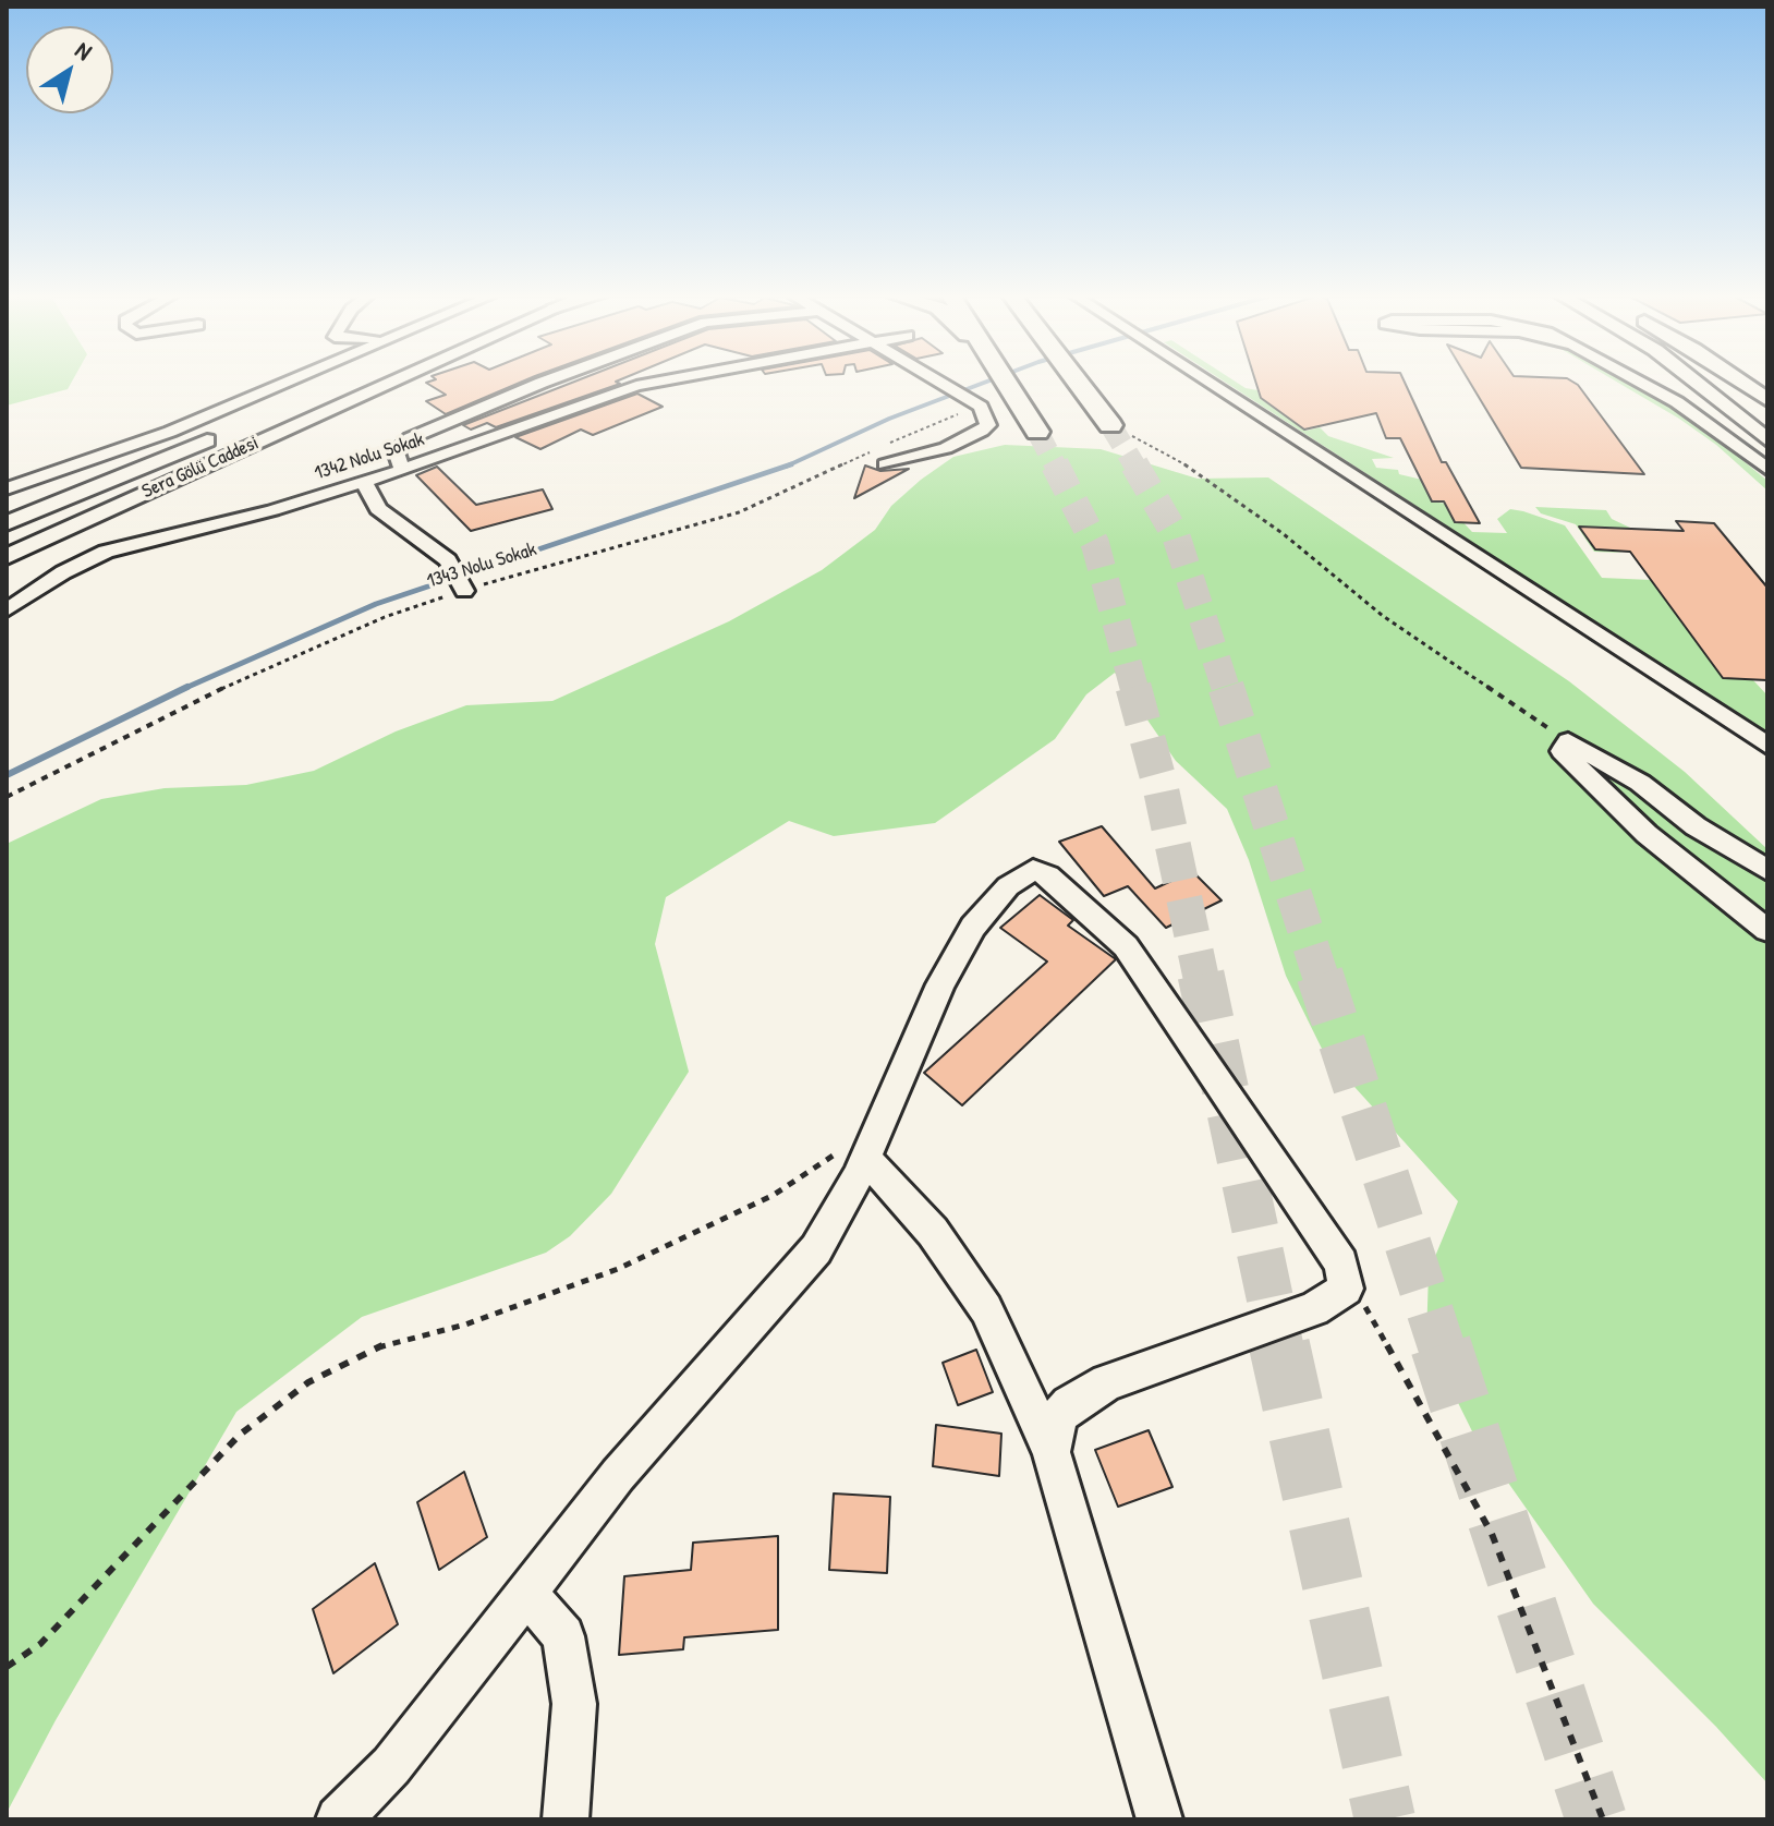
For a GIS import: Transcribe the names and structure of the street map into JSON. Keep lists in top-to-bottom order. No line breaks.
{"streets":{"main road":["Sera Gölü Caddesi"],"street":["1342 Nolu Sokak"],"path":["1343 Nolu Sokak"]},"north":"top right"}
